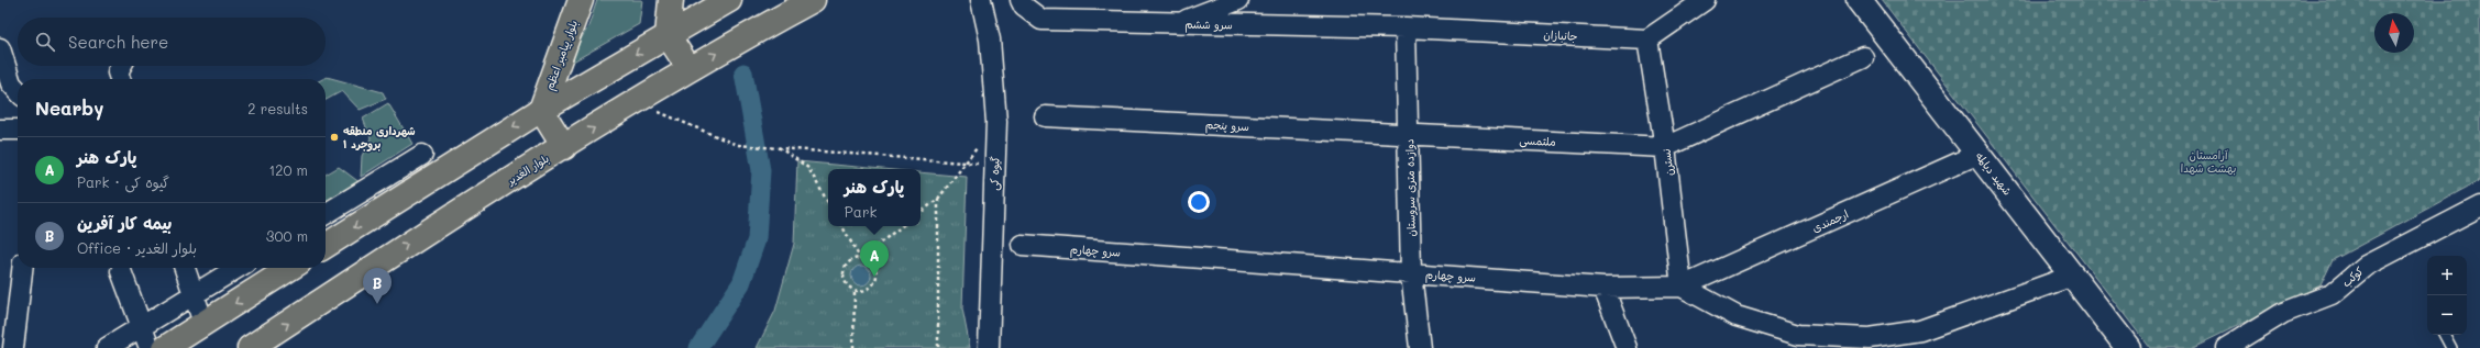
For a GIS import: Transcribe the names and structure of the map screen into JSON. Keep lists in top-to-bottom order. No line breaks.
{"streets":{"main road":["بلوار پیامبر اعظم","بلوار الغدیر"],"street":["سرو ششم","جانبازان","سرو پنجم","ملتمسی","نسترن","گیوه کی","شهید دیالمه","دوازده متری سروستان","ارجمندی","سرو چهارم","کوکب"]},"crossings":[["سرو ششم","جانبازان"],["سرو ششم","دوازده متری سروستان"],["جانبازان","نسترن"],["جانبازان","دوازده متری سروستان"],["سرو پنجم","ملتمسی"],["سرو پنجم","دوازده متری سروستان"],["ملتمسی","نسترن"],["ملتمسی","دوازده متری سروستان"],["نسترن","ارجمندی"],["نسترن","سرو چهارم"],["شهید دیالمه","ارجمندی"],["شهید دیالمه","سرو چهارم"],["دوازده متری سروستان","سرو چهارم"],["ارجمندی","سرو چهارم"]],"parks":["آرامستان بهشت شهدا"],"places":["شهرداری منطقه ۱ بروجرد"],"north":"top","page":{"search":"Search here","heading":["Nearby","2 results"],"list":[{"mark":"A","name":"پارک هنر","note":"Park · گیوه کی","value":"120 m"},{"mark":"B","name":"بیمه کار آفرین","note":"Office · بلوار الغدیر","value":"300 m"}],"popup":["پارک هنر","Park"],"pins":["A","B"],"map_buttons":["+","−"]}}
